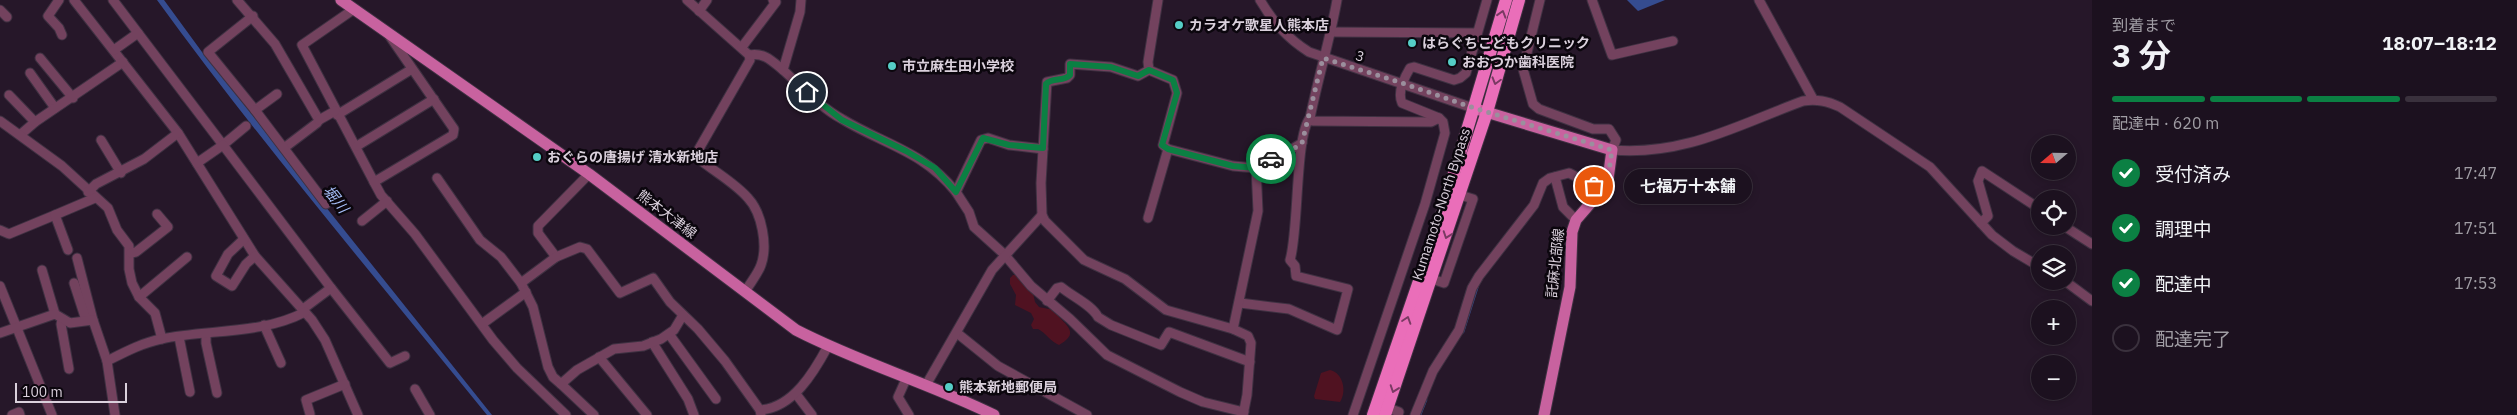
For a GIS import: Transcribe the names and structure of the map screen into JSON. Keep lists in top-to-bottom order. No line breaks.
{"streets":{"highway":["Kumamoto-North Bypass"],"main road":["熊本大津線","託麻北部線"],"street":["3"]},"crossings":[["3","Kumamoto-North Bypass"]],"water":["堀川"],"places":["カラオケ歌星人熊本店","はらぐちこどもクリニック","おおつか歯科医院","市立麻生田小学校","おぐらの唐揚げ 清水新地店","七福万十本舗","熊本新地郵便局"],"scale_bar":"100 m","north":"left","page":{"heading":["3 分","到着まで","18:07–18:12"],"bar":"配達中 · 620 m","map_buttons":["+","−"],"list":[["受付済み","17:47"],["調理中","17:51"],["配達中","17:53"],"配達完了"],"bubble":"七福万十本舗","scale":"100 m"}}
